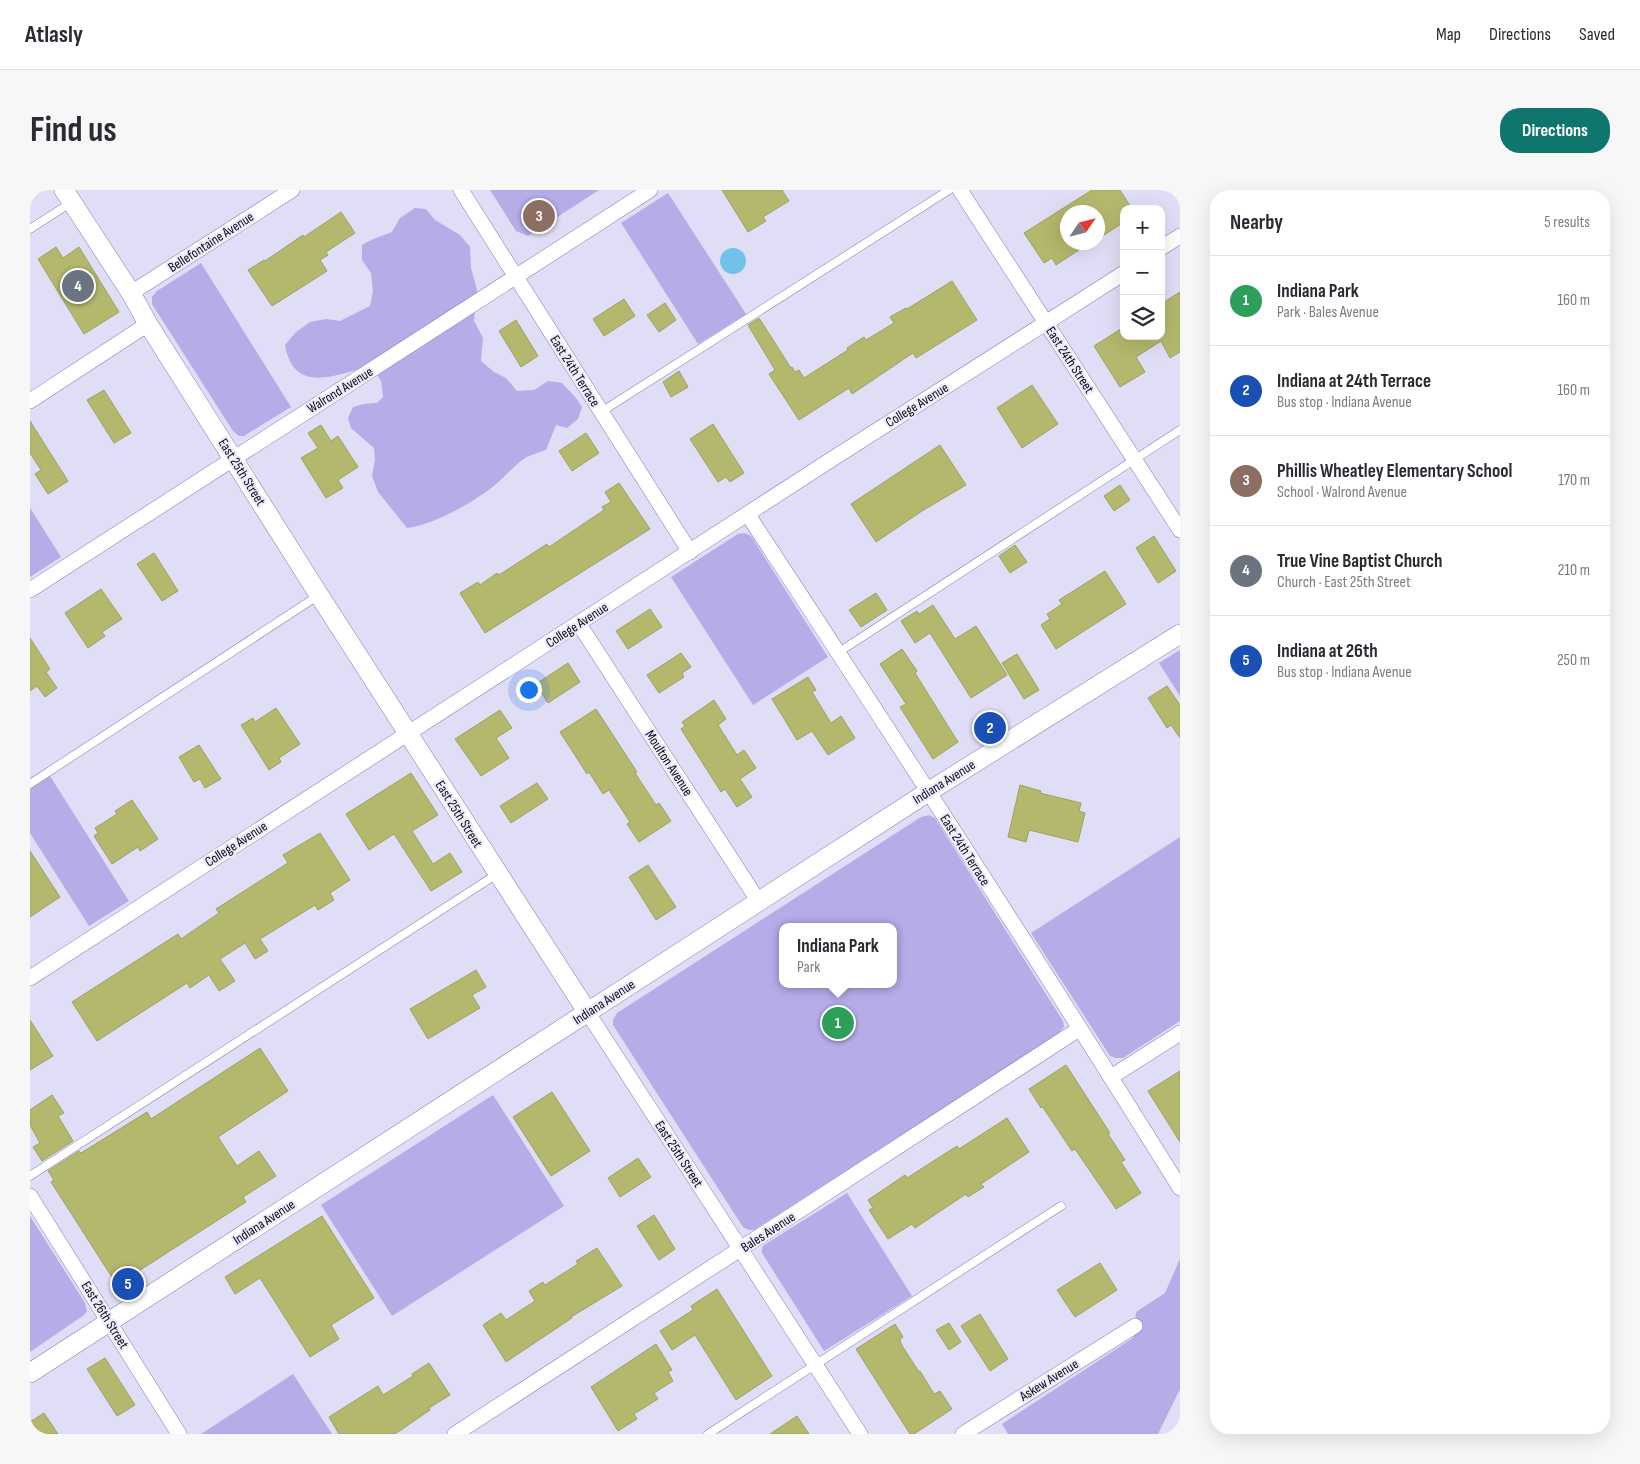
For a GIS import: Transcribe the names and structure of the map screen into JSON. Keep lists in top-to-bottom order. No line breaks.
{"streets":{"street":["Bellefontaine Avenue","East 24th Street","East 24th Terrace","Walrond Avenue","College Avenue","East 25th Street","Moulton Avenue","Indiana Avenue","Bales Avenue","East 26th Street","Askew Avenue"]},"crossings":[["Bellefontaine Avenue","East 25th Street"],["East 24th Street","College Avenue"],["East 24th Terrace","Walrond Avenue"],["East 24th Terrace","College Avenue"],["East 24th Terrace","Indiana Avenue"],["East 24th Terrace","Bales Avenue"],["Walrond Avenue","East 25th Street"],["College Avenue","East 25th Street"],["College Avenue","Moulton Avenue"],["East 25th Street","Indiana Avenue"],["East 25th Street","Bales Avenue"],["Moulton Avenue","Indiana Avenue"],["Indiana Avenue","East 26th Street"]],"north":"top right","page":{"header":"Atlasly","nav":["Map","Directions","Saved"],"buttons":"Directions","title":"Find us","heading":["Nearby","5 results"],"pins":["3","4","2","1","5"],"map_buttons":["+","−"],"list":[{"mark":"1","name":"Indiana Park","note":"Park · Bales Avenue","value":"160 m"},{"mark":"2","name":"Indiana at 24th Terrace","note":"Bus stop · Indiana Avenue","value":"160 m"},{"mark":"3","name":"Phillis Wheatley Elementary School","note":"School · Walrond Avenue","value":"170 m"},{"mark":"4","name":"True Vine Baptist Church","note":"Church · East 25th Street","value":"210 m"},{"mark":"5","name":"Indiana at 26th","note":"Bus stop · Indiana Avenue","value":"250 m"}],"popup":["Indiana Park","Park"]}}
